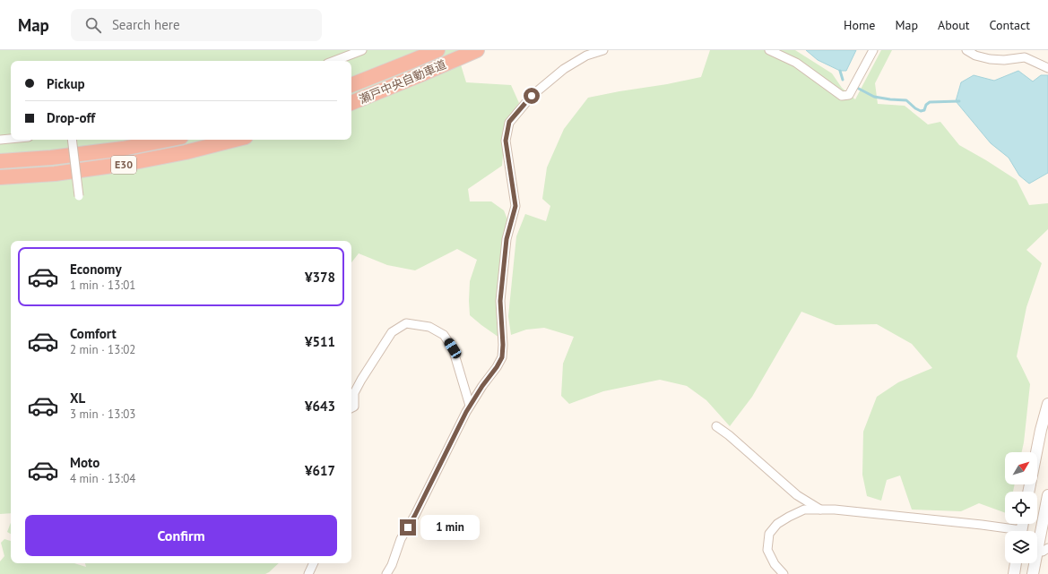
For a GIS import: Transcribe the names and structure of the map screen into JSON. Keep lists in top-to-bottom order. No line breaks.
{"streets":{"highway":["瀬戸中央自動車道","E30"]},"north":"top right","page":{"header":"Map","search":"Search here","nav":["Home","Map","About","Contact"],"banner":["Pickup","Drop-off"],"list":[{"name":"Economy","note":"1 min · 13:01","value":"¥378"},{"name":"Comfort","note":"2 min · 13:02","value":"¥511"},{"name":"XL","note":"3 min · 13:03","value":"¥643"},{"name":"Moto","note":"4 min · 13:04","value":"¥617"}],"buttons":"Confirm","bubble":"1 min"}}
